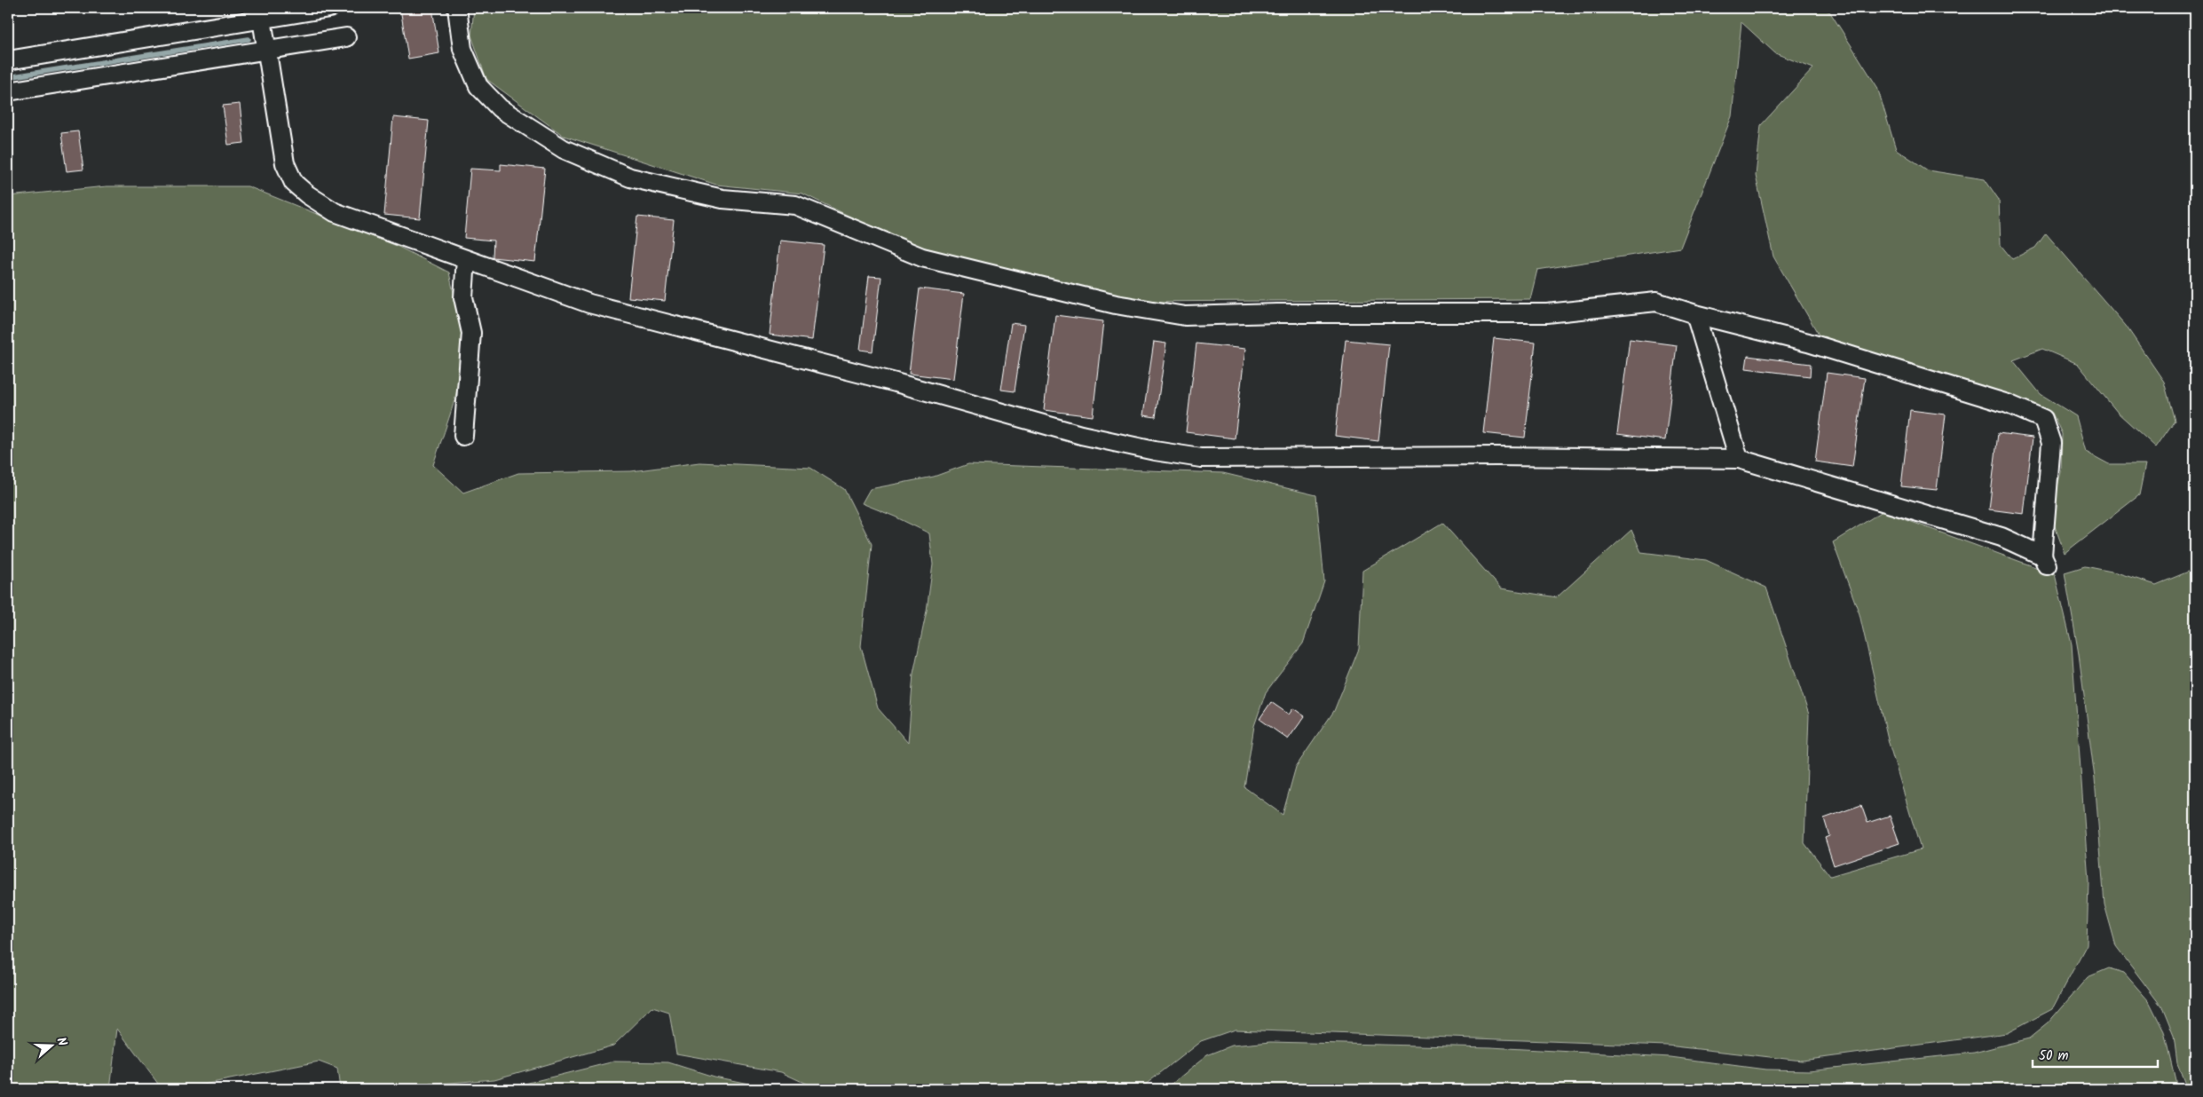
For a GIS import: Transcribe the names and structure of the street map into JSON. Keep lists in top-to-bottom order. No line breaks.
{"scale_bar":"50 m","north":"right"}
